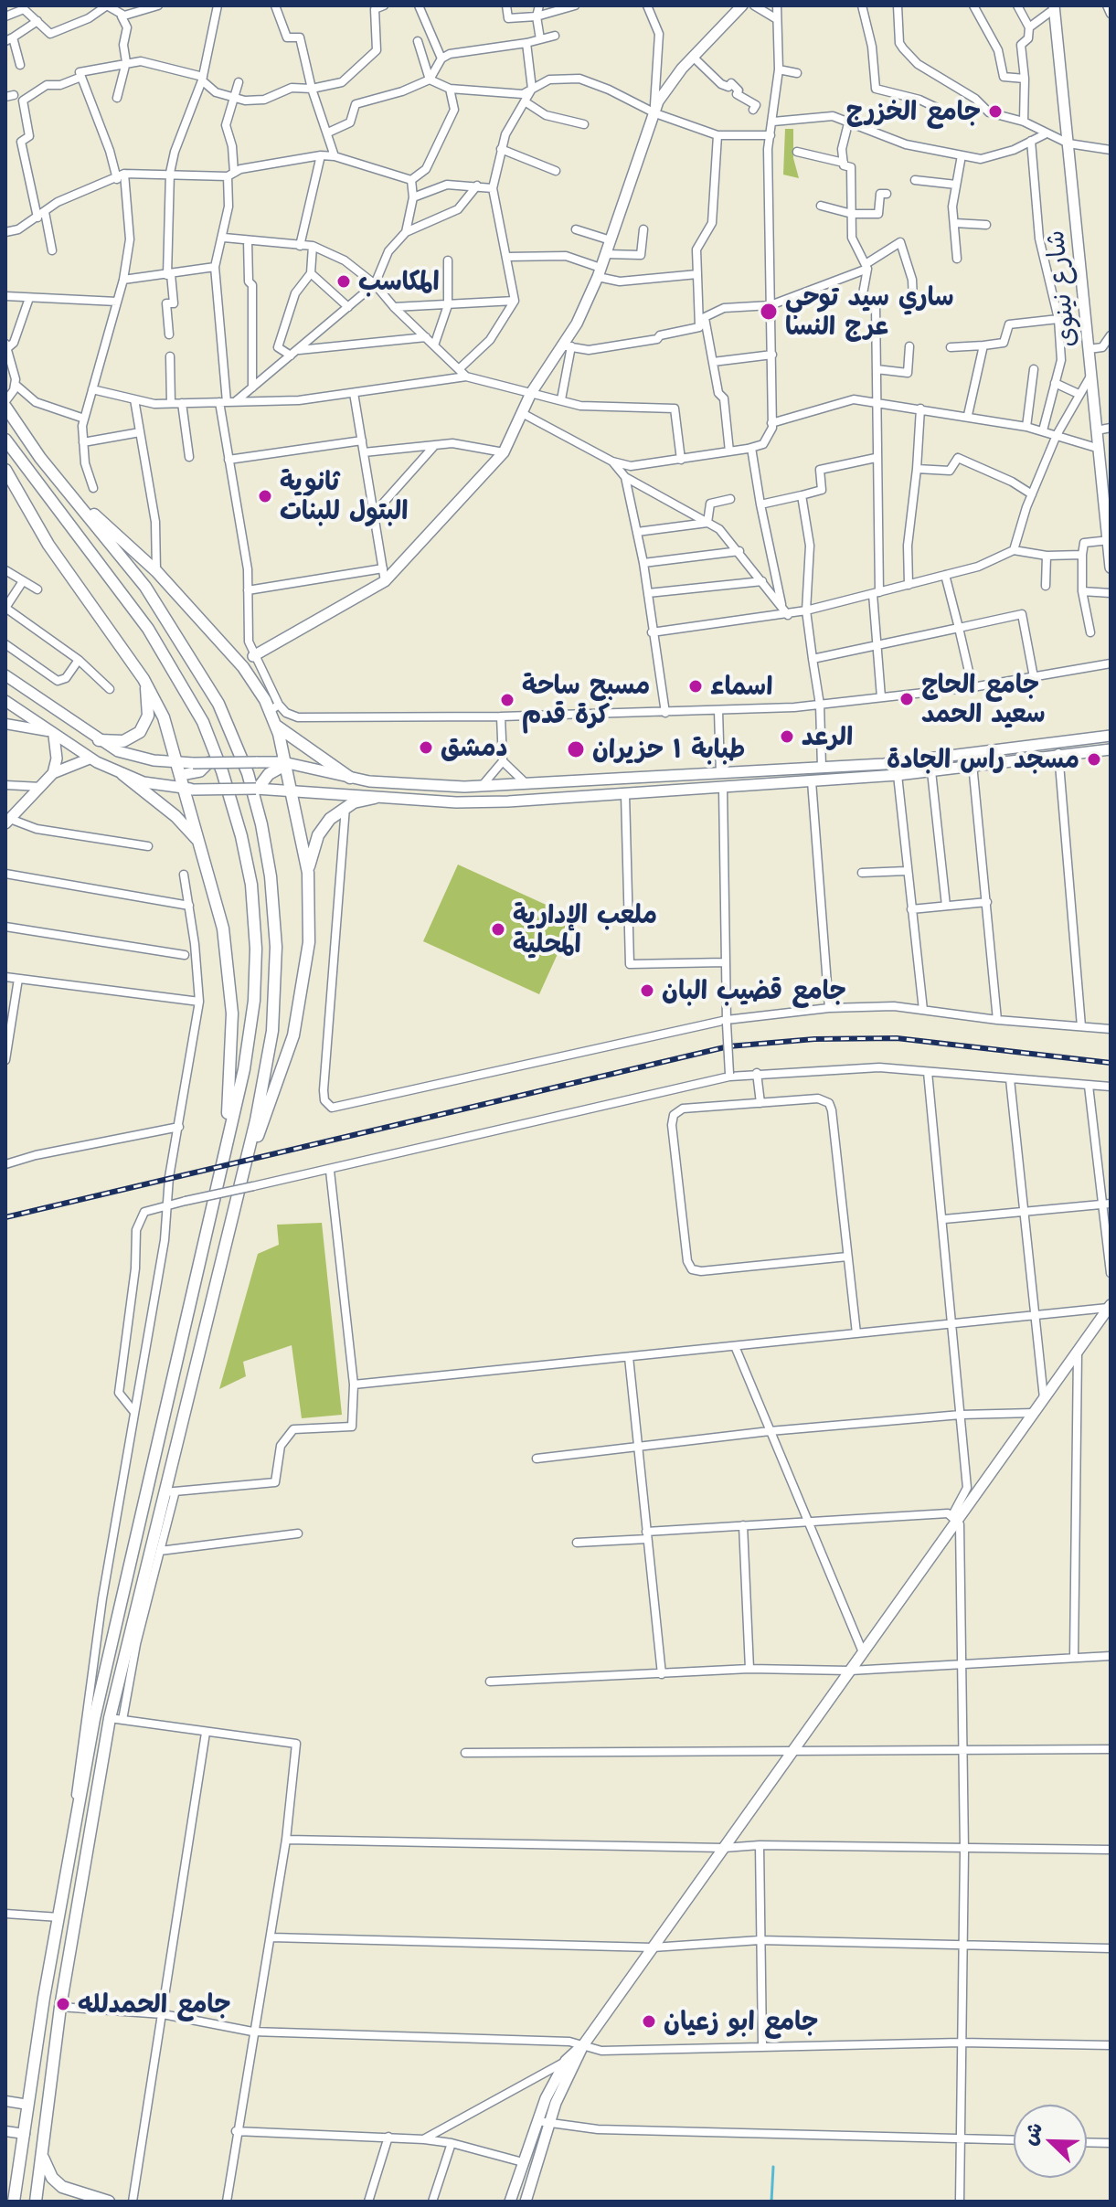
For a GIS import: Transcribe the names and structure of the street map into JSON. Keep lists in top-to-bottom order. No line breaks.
{"streets":{"main road":["شارع نينوى"]},"places":["جامع الخزرج","المكاسب","ساري سيد توحي عرج النسا","ثانوية البتول للبنات","اسماء","جامع الحاج سعيد الحمد","مسبح ساحة كرة قدم","الرعد","دمشق","طبابة ١ حزيران","مسجد راس الجادة","ملعب الإدارية المحلية","جامع قضيب البان","جامع الحمدلله","جامع ابو زعیان"],"north":"top left"}
